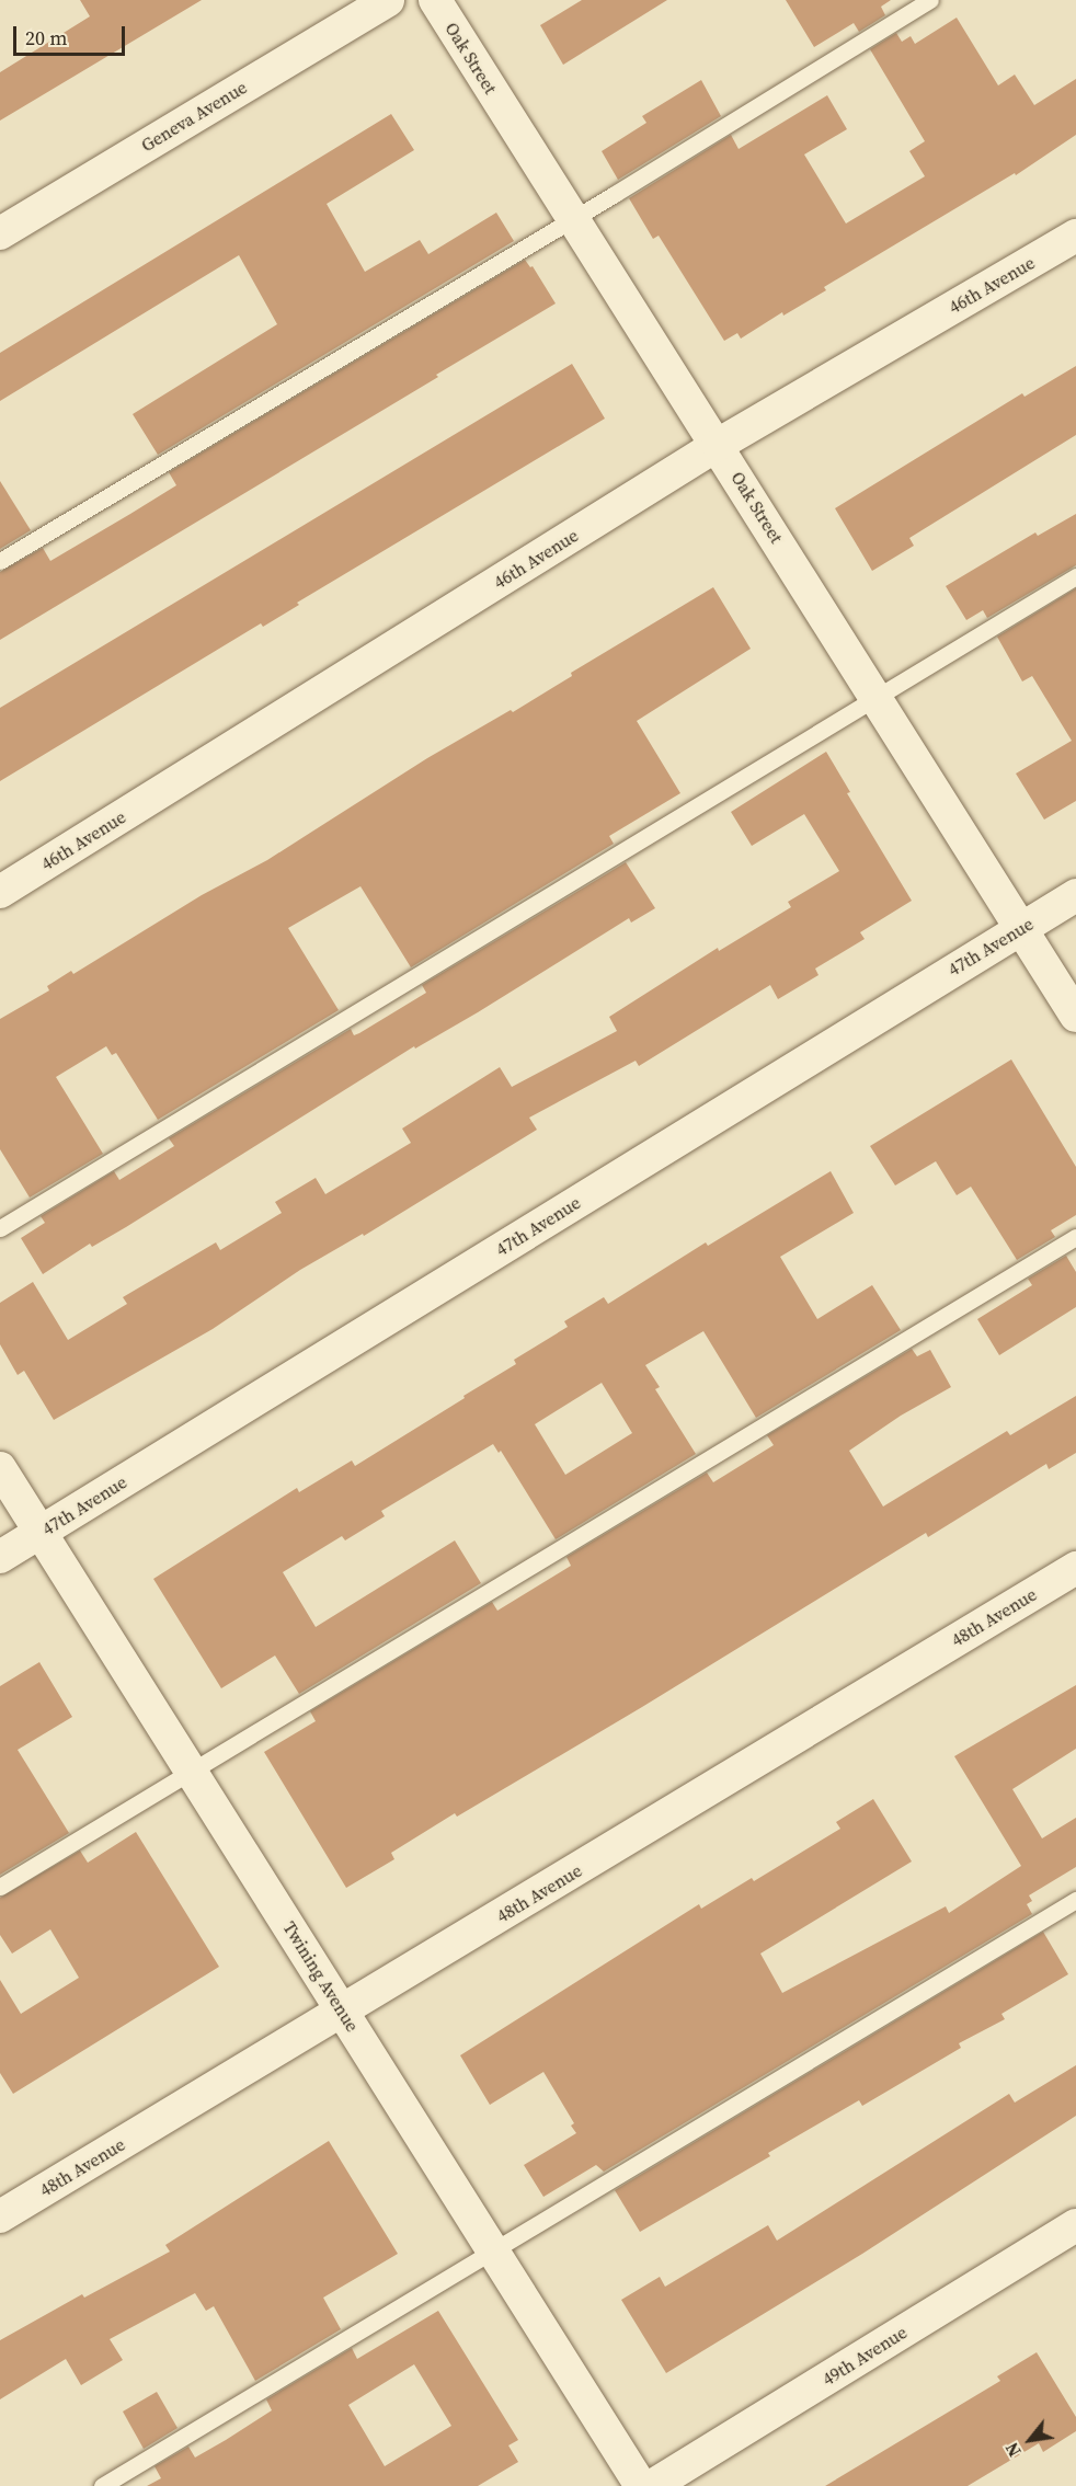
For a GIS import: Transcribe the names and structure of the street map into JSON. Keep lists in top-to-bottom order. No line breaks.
{"streets":{"street":["Oak Street","Geneva Avenue","46th Avenue","47th Avenue","48th Avenue","Twining Avenue","49th Avenue"]},"crossings":[["Oak Street","46th Avenue"],["Oak Street","47th Avenue"],["47th Avenue","Twining Avenue"],["48th Avenue","Twining Avenue"]],"scale_bar":"20 m","north":"bottom left"}
